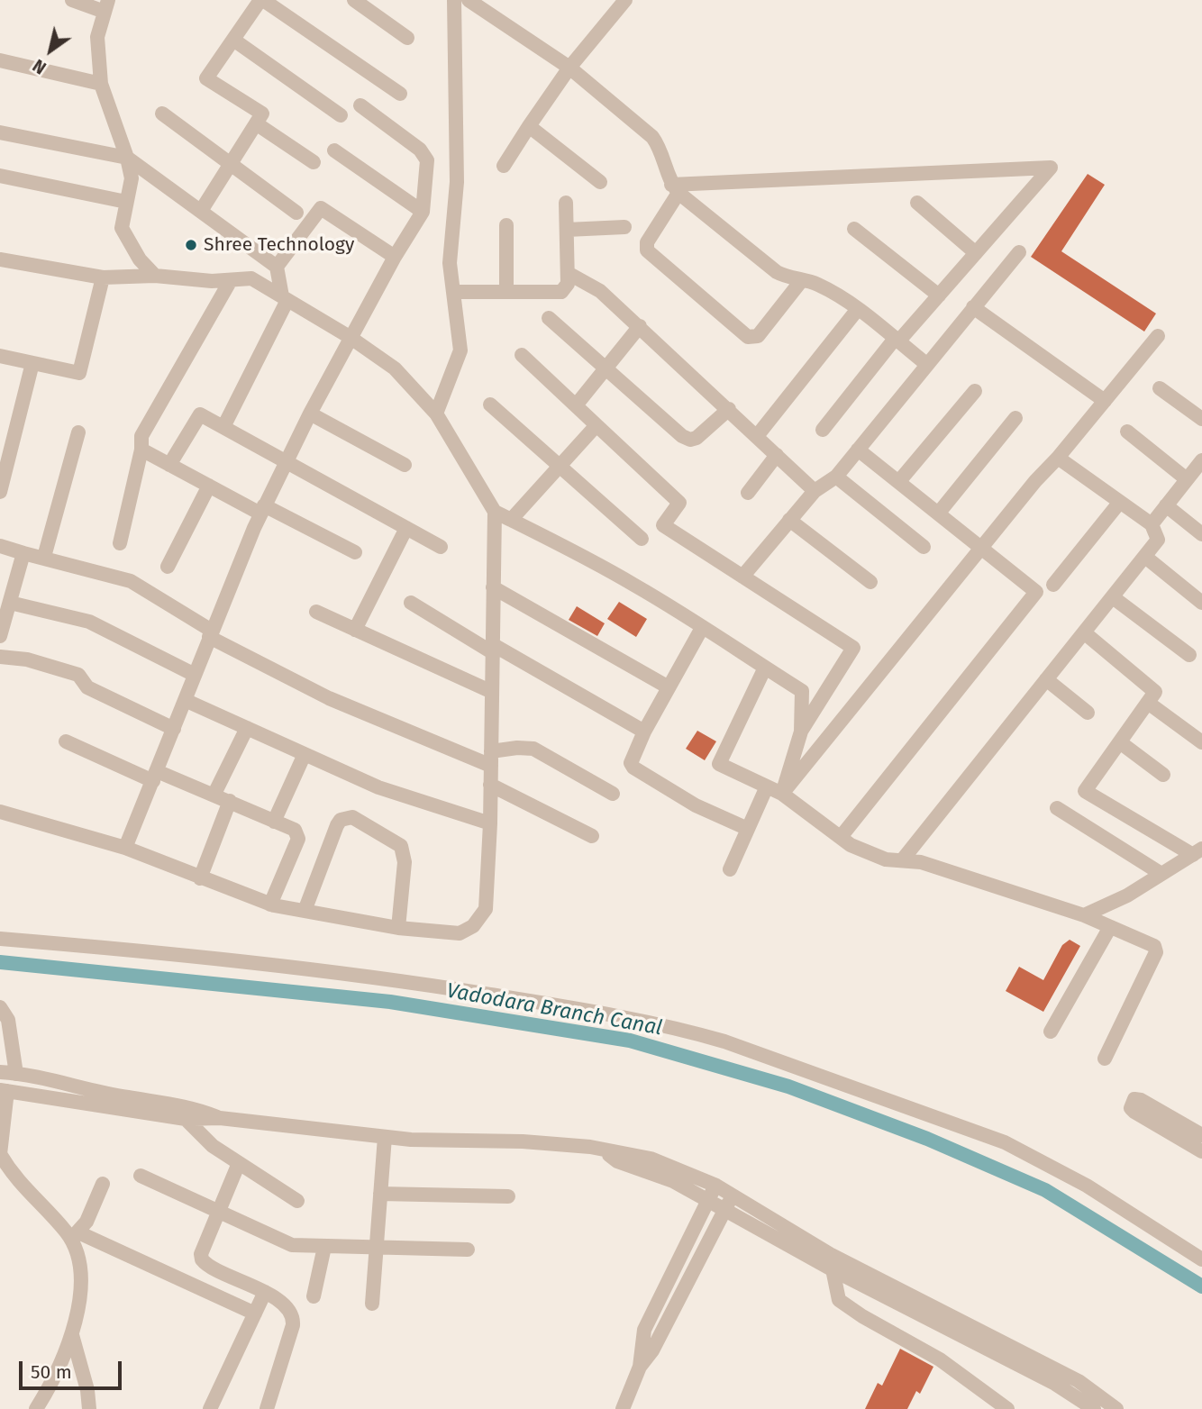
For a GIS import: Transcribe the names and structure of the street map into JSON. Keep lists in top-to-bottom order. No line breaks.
{"water":["Vadodara Branch Canal"],"places":["Shree Technology"],"scale_bar":"50 m","north":"bottom left"}
